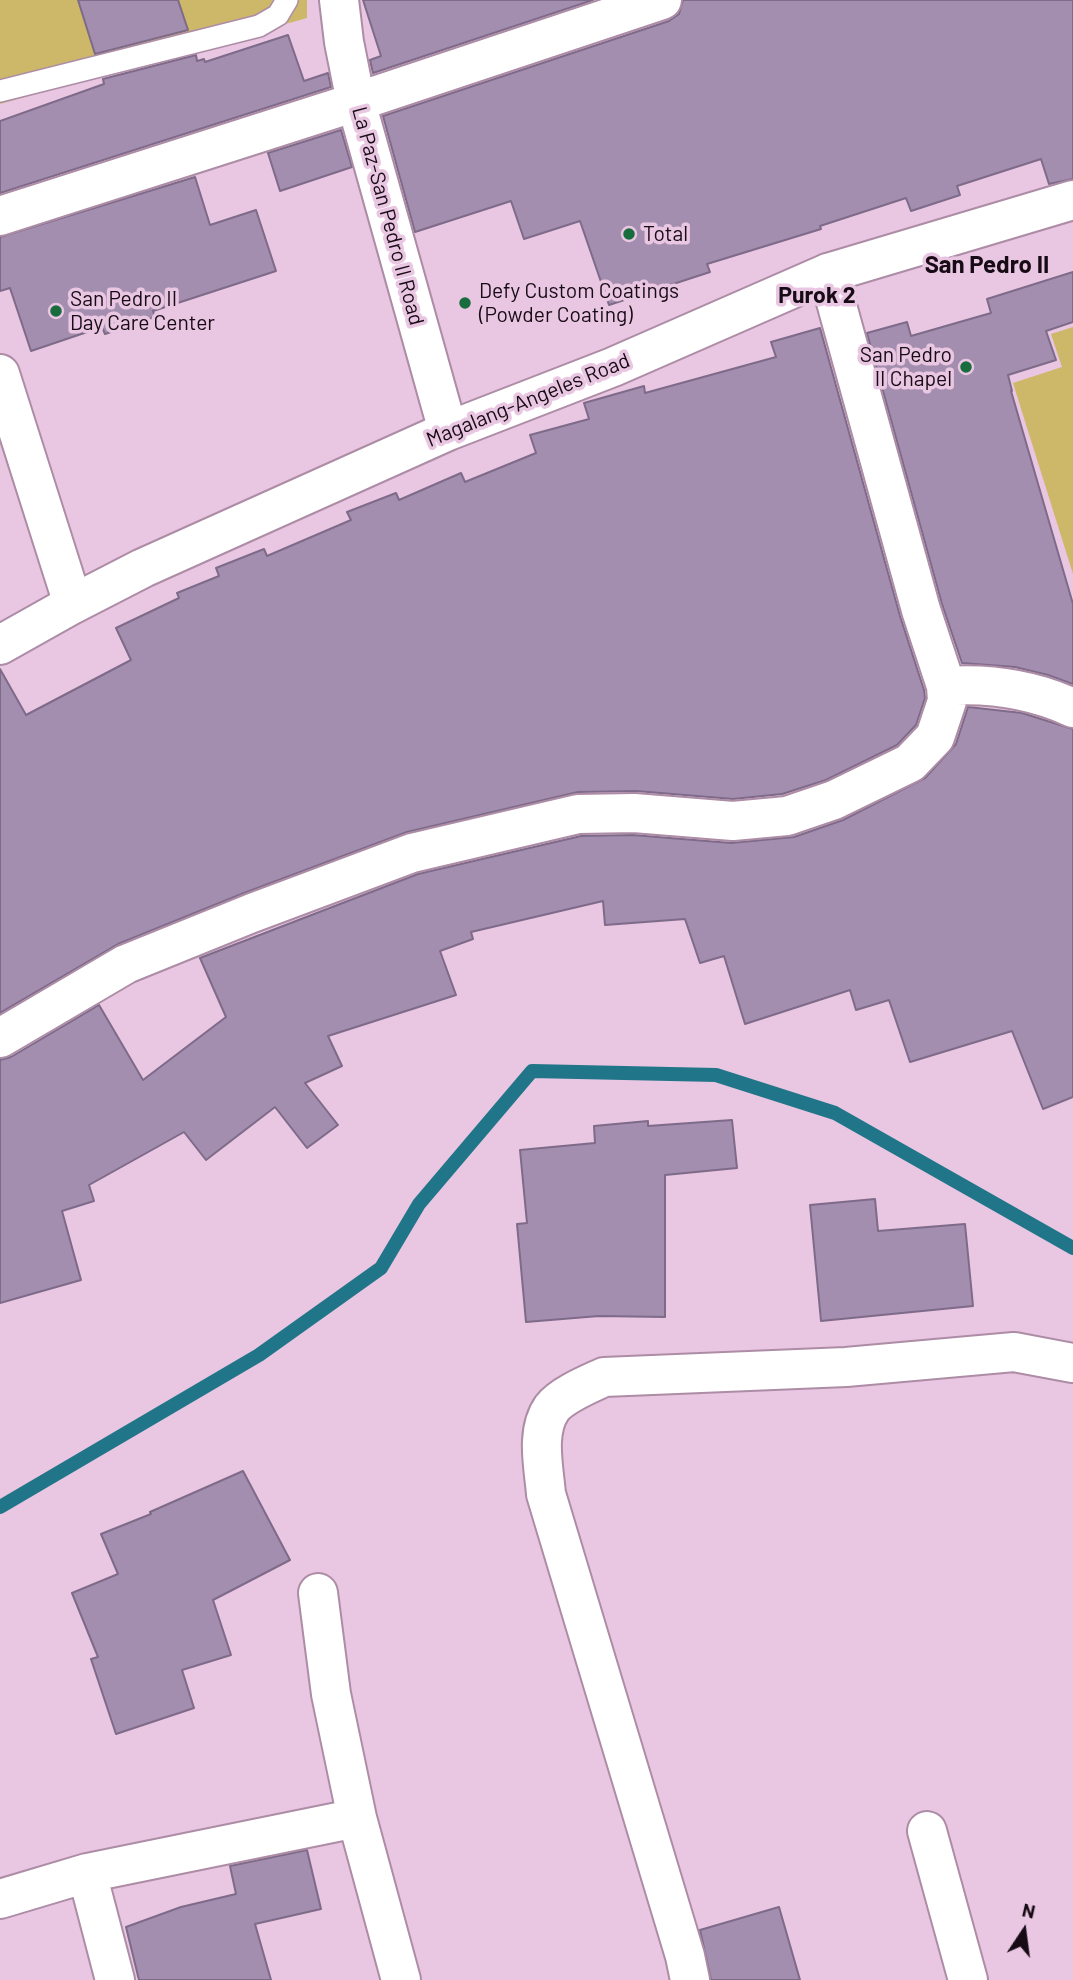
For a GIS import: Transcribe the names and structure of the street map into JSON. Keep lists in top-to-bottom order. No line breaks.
{"streets":{"street":["La Paz-San Pedro II Road","Magalang-Angeles Road"]},"crossings":[["La Paz-San Pedro II Road","Magalang-Angeles Road"]],"districts":["San Pedro II","Purok 2"],"places":["Total","Defy Custom Coatings (Powder Coating)","San Pedro II Day Care Center","San Pedro II Chapel"],"north":"top"}
